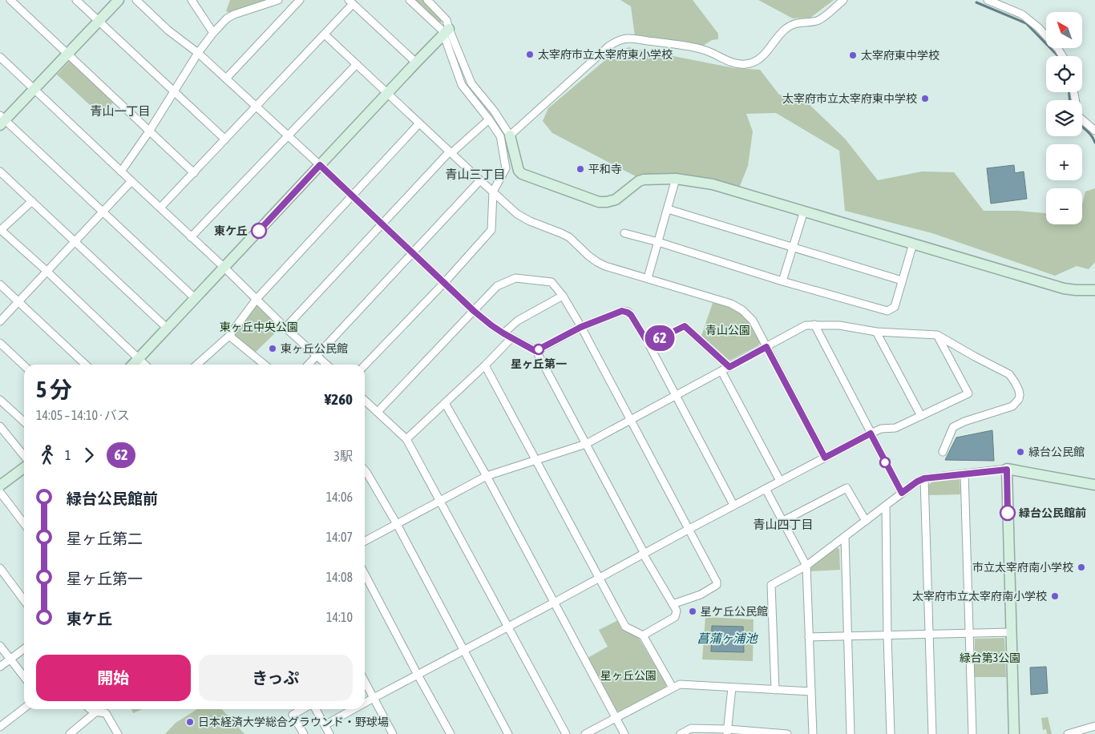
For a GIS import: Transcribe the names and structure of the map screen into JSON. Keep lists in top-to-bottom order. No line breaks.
{"districts":["青山一丁目","青山三丁目","青山四丁目"],"water":["菖蒲ヶ浦池"],"parks":["東ヶ丘中央公園","青山公園","緑台第3公園","星ヶ丘公園"],"places":["太宰府市立太宰府東小学校","太宰府東中学校","太宰府市立太宰府東中学校","平和寺","東ケ丘","東ヶ丘公民館","星ヶ丘第一","緑台公民館","緑台公民館前","市立太宰府南小学校","太宰府市立太宰府南小学校","星ケ丘公民館","日本経済大学総合グラウンド・野球場"],"lines":["bus line 62"],"north":"top left","page":{"on_map":"62","map_buttons":["+","−"],"heading":["5 分","14:05 – 14:10 · バス","¥260"],"legs":["1","62","3駅"],"list":[{"name":"緑台公民館前","value":"14:06"},{"name":"星ヶ丘第二","value":"14:07"},{"name":"星ヶ丘第一","value":"14:08"},{"name":"東ケ丘","value":"14:10"}],"buttons":["開始","きっぷ"]}}
